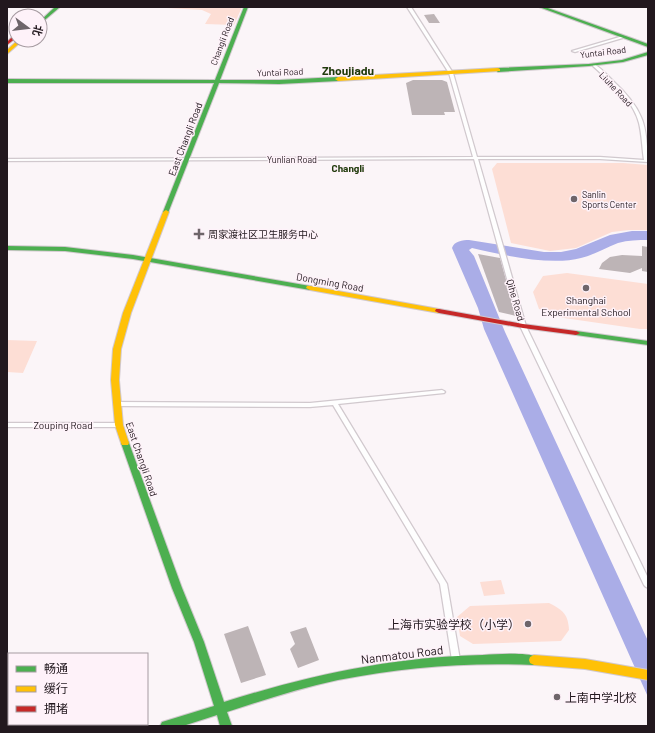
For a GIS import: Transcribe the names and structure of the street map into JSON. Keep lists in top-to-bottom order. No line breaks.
{"streets":{"street":["Changli Road","Yuntai Road","Liuhe Road","East Changli Road","Yunlian Road","Dongming Road","Qihe Road","Zouping Road","Nanmatou Road"]},"crossings":[["Changli Road","Yuntai Road"],["Changli Road","East Changli Road"],["Yuntai Road","Liuhe Road"],["Yuntai Road","East Changli Road"],["Yuntai Road","Qihe Road"],["Liuhe Road","Yunlian Road"],["East Changli Road","Yunlian Road"],["East Changli Road","Dongming Road"],["East Changli Road","Zouping Road"],["East Changli Road","Nanmatou Road"],["Yunlian Road","Qihe Road"],["Dongming Road","Qihe Road"]],"districts":["Zhoujiadu","Changli"],"places":{"other":["Sanlin Sports Center","Shanghai Experimental School","上海市实验学校（小学）","上南中学北校"],"health":["周家渡社区卫生服务中心"]},"legend":["畅通","缓行","拥堵"],"north":"right"}
